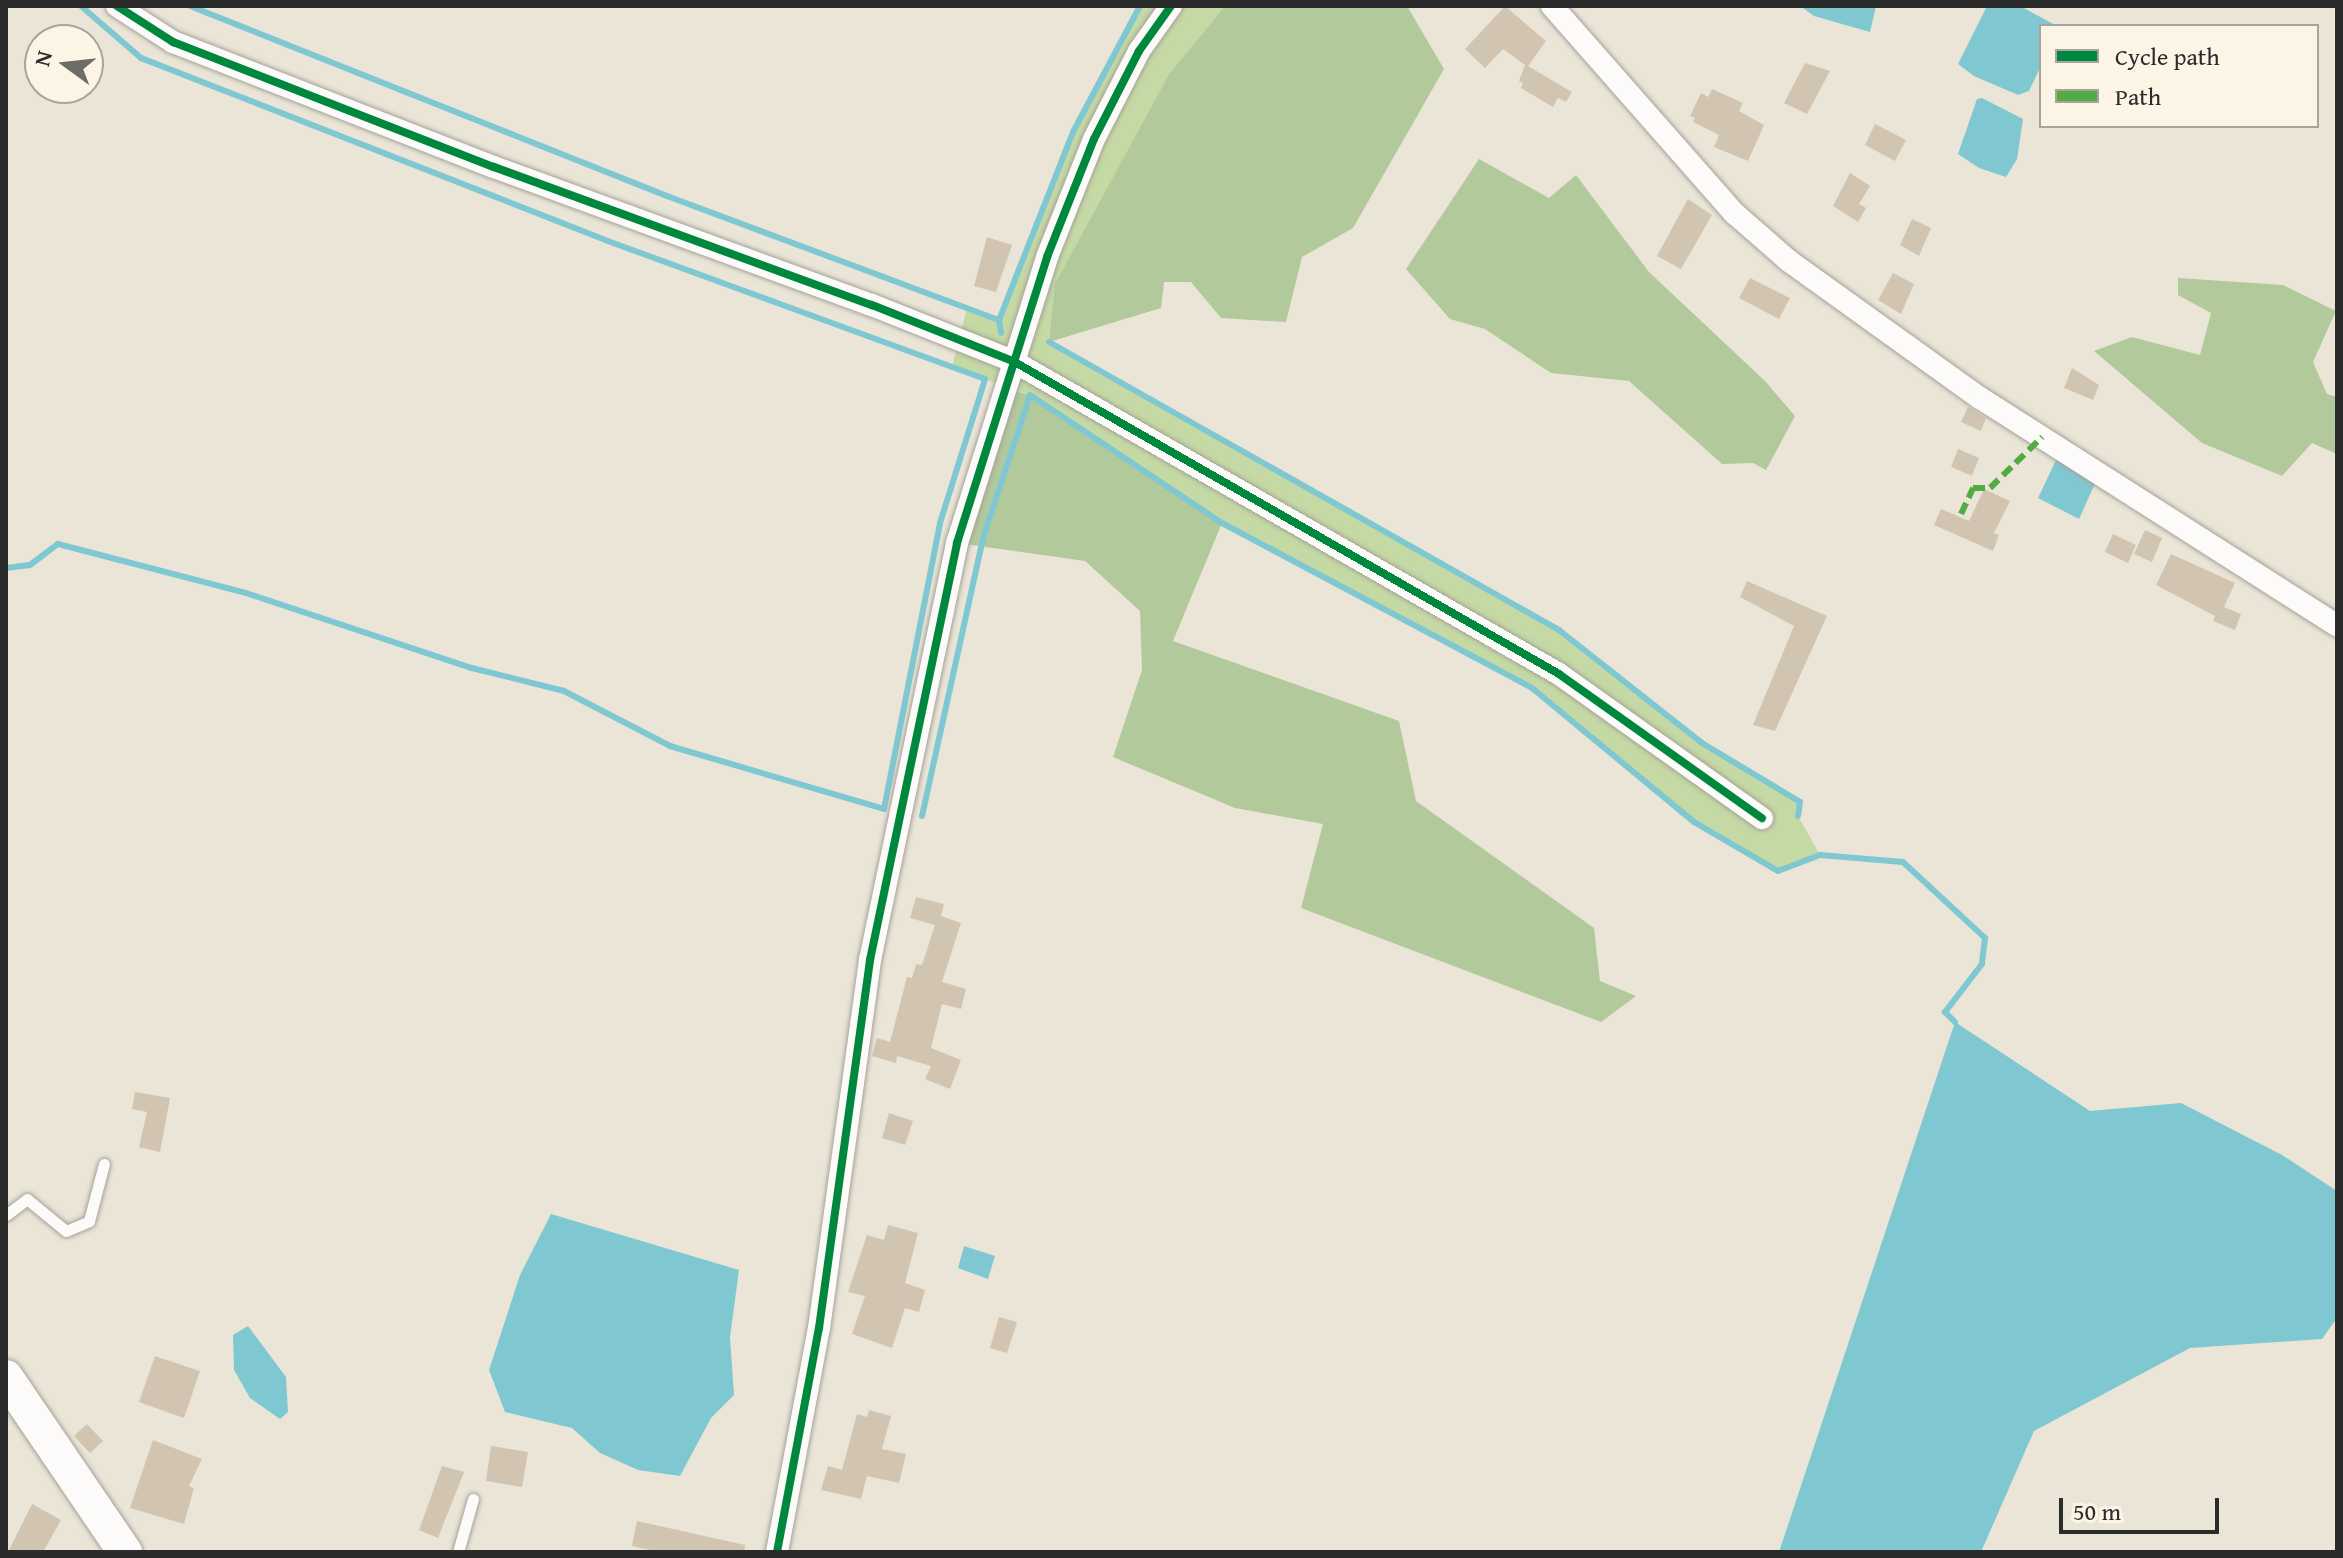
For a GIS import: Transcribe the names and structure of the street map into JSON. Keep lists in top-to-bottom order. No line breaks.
{"legend":["Cycle path","Path"],"scale_bar":"50 m","north":"left"}
